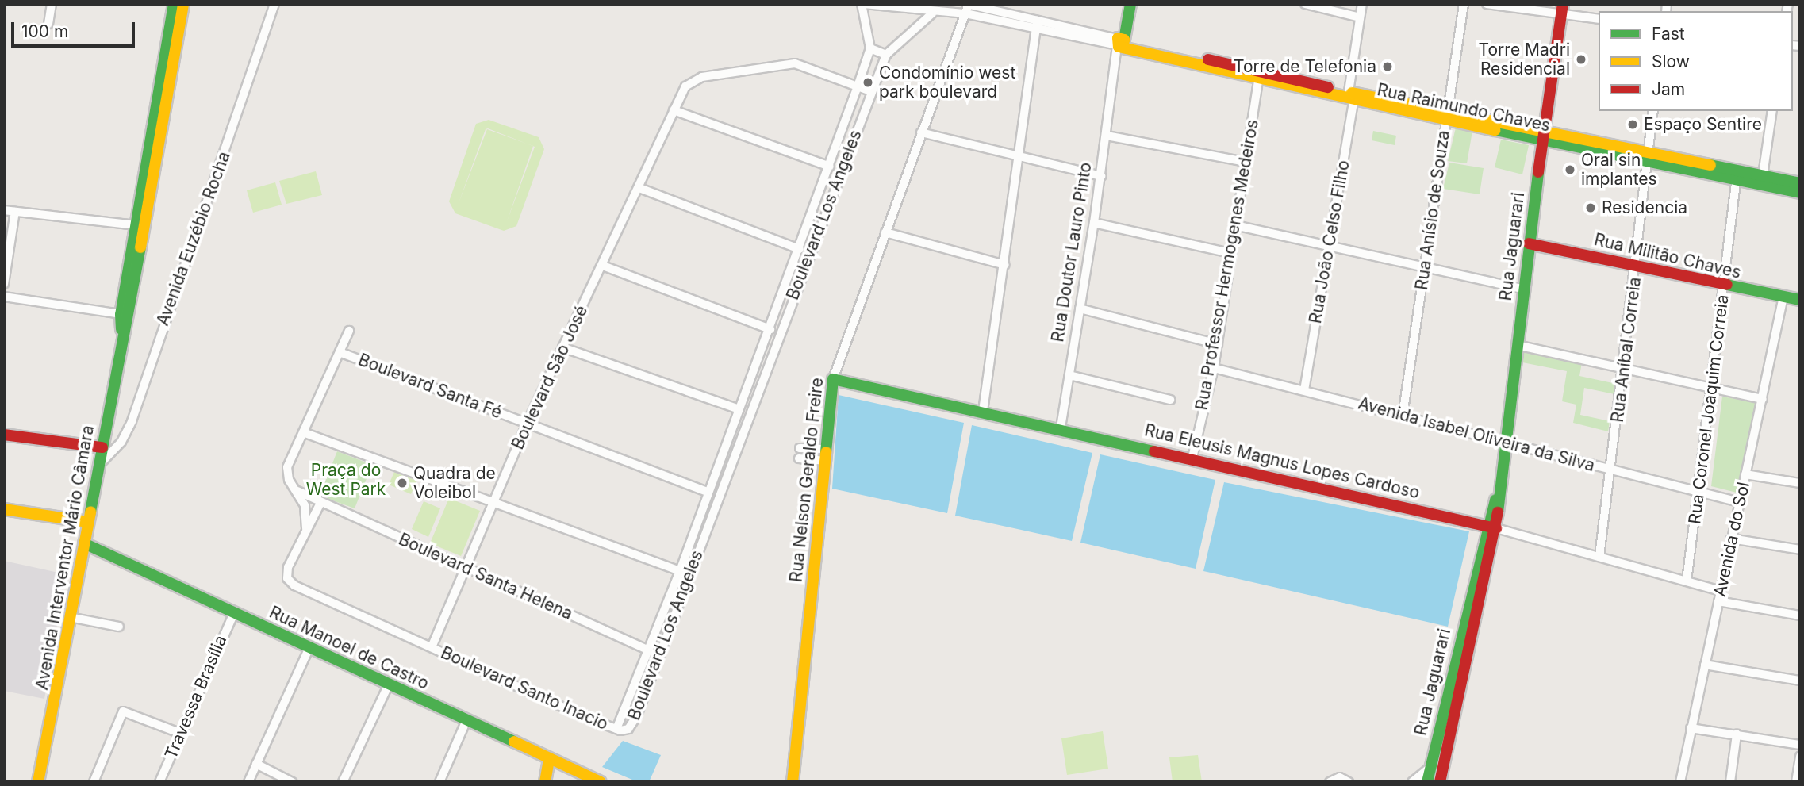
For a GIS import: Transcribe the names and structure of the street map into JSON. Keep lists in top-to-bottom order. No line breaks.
{"streets":{"main road":["Rua Raimundo Chaves","Rua Jaguarari","Rua Doutor Lauro Pinto","Rua Militão Chaves","Rua Eleusis Magnus Lopes Cardoso","Rua Nelson Geraldo Freire","Avenida Interventor Mário Câmara","Rua Manoel de Castro"],"street":["Rua Anísio de Souza","Boulevard Los Angeles","Avenida Euzébio Rocha","Rua João Celso Filho","Rua Professor Hermogenes Medeiros","Rua Aníbal Correia","Boulevard São José","Boulevard Santa Fé","Rua Coronel Joaquim Correia","Avenida Isabel Oliveira da Silva","Avenida do Sol","Boulevard Santa Helena","Boulevard Santo Inacio","Travessa Brasília"]},"crossings":[["Rua Raimundo Chaves","Rua Anísio de Souza"],["Rua Raimundo Chaves","Boulevard Los Angeles"],["Rua Raimundo Chaves","Rua João Celso Filho"],["Rua Raimundo Chaves","Rua Jaguarari"],["Rua Raimundo Chaves","Rua Doutor Lauro Pinto"],["Rua Raimundo Chaves","Rua Professor Hermogenes Medeiros"],["Rua Raimundo Chaves","Rua Aníbal Correia"],["Rua Raimundo Chaves","Rua Coronel Joaquim Correia"],["Rua Raimundo Chaves","Rua Nelson Geraldo Freire"],["Rua Anísio de Souza","Avenida Isabel Oliveira da Silva"],["Boulevard Los Angeles","Boulevard São José"],["Boulevard Los Angeles","Boulevard Santa Fé"],["Boulevard Los Angeles","Boulevard Santa Helena"],["Boulevard Los Angeles","Boulevard Santo Inacio"],["Avenida Euzébio Rocha","Avenida Interventor Mário Câmara"],["Rua João Celso Filho","Avenida Isabel Oliveira da Silva"],["Rua Jaguarari","Rua Militão Chaves"],["Rua Jaguarari","Avenida Isabel Oliveira da Silva"],["Rua Jaguarari","Rua Eleusis Magnus Lopes Cardoso"],["Rua Doutor Lauro Pinto","Rua Eleusis Magnus Lopes Cardoso"],["Rua Militão Chaves","Rua Aníbal Correia"],["Rua Militão Chaves","Rua Coronel Joaquim Correia"],["Rua Militão Chaves","Avenida do Sol"],["Rua Professor Hermogenes Medeiros","Avenida Isabel Oliveira da Silva"],["Rua Professor Hermogenes Medeiros","Rua Eleusis Magnus Lopes Cardoso"],["Rua Aníbal Correia","Avenida Isabel Oliveira da Silva"],["Rua Aníbal Correia","Rua Eleusis Magnus Lopes Cardoso"],["Boulevard São José","Boulevard Santa Fé"],["Boulevard São José","Boulevard Santa Helena"],["Boulevard São José","Boulevard Santo Inacio"],["Rua Coronel Joaquim Correia","Avenida Isabel Oliveira da Silva"],["Rua Coronel Joaquim Correia","Rua Eleusis Magnus Lopes Cardoso"],["Avenida Isabel Oliveira da Silva","Avenida do Sol"],["Rua Eleusis Magnus Lopes Cardoso","Rua Nelson Geraldo Freire"],["Rua Eleusis Magnus Lopes Cardoso","Avenida do Sol"],["Avenida Interventor Mário Câmara","Rua Manoel de Castro"],["Rua Manoel de Castro","Travessa Brasília"]],"parks":["Praça do West Park"],"places":["Torre Madri Residencial","Torre de Telefonia","Condomínio west park boulevard","Espaço Sentire","Oral sin implantes","Residencia","Quadra de Voleibol"],"legend":["Fast","Slow","Jam"],"scale_bar":"100 m"}
